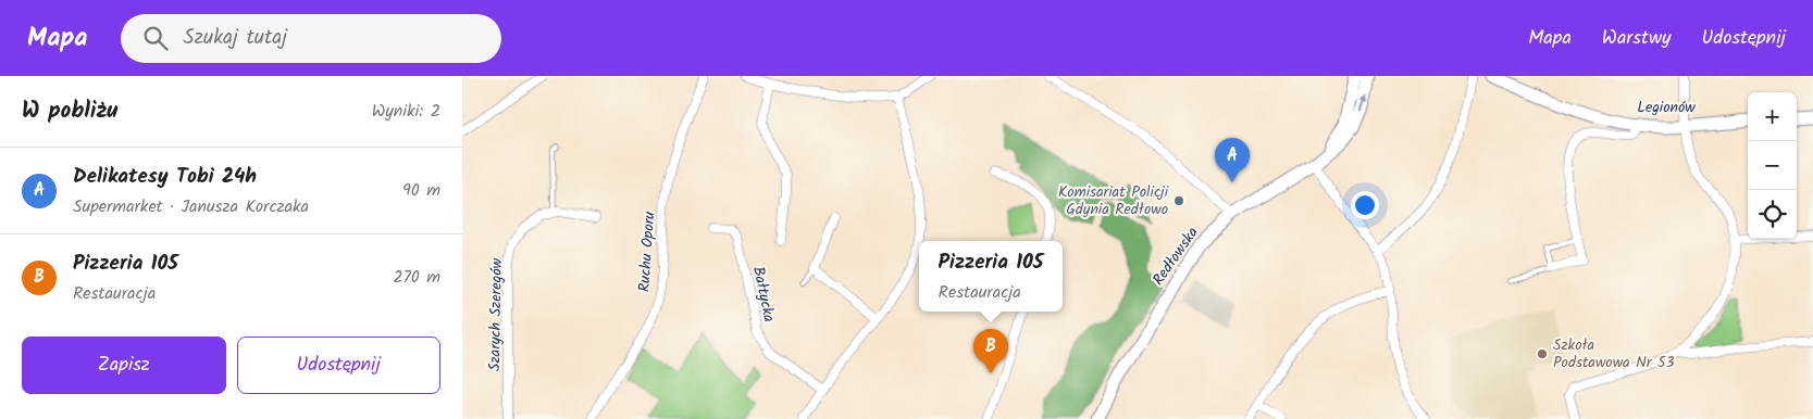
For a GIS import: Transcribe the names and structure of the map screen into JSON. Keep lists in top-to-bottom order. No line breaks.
{"streets":{"street":["Legionów","Ruchu Oporu","Redłowska","Bałtycka","Szarych Szeregów"]},"places":["Komisariat Policji Gdynia Redłowo","Szkoła Podstawowa Nr 53"],"page":{"header":"Mapa","search":"Szukaj tutaj","nav":["Mapa","Warstwy","Udostępnij"],"heading":["W pobliżu","Wyniki: 2"],"map_buttons":["+","−"],"pins":["A","B"],"list":[{"mark":"A","name":"Delikatesy Tobi 24h","note":"Supermarket · Janusza Korczaka","value":"90 m"},{"mark":"B","name":"Pizzeria 105","note":"Restauracja","value":"270 m"}],"popup":["Pizzeria 105","Restauracja"],"buttons":["Zapisz","Udostępnij"]}}
